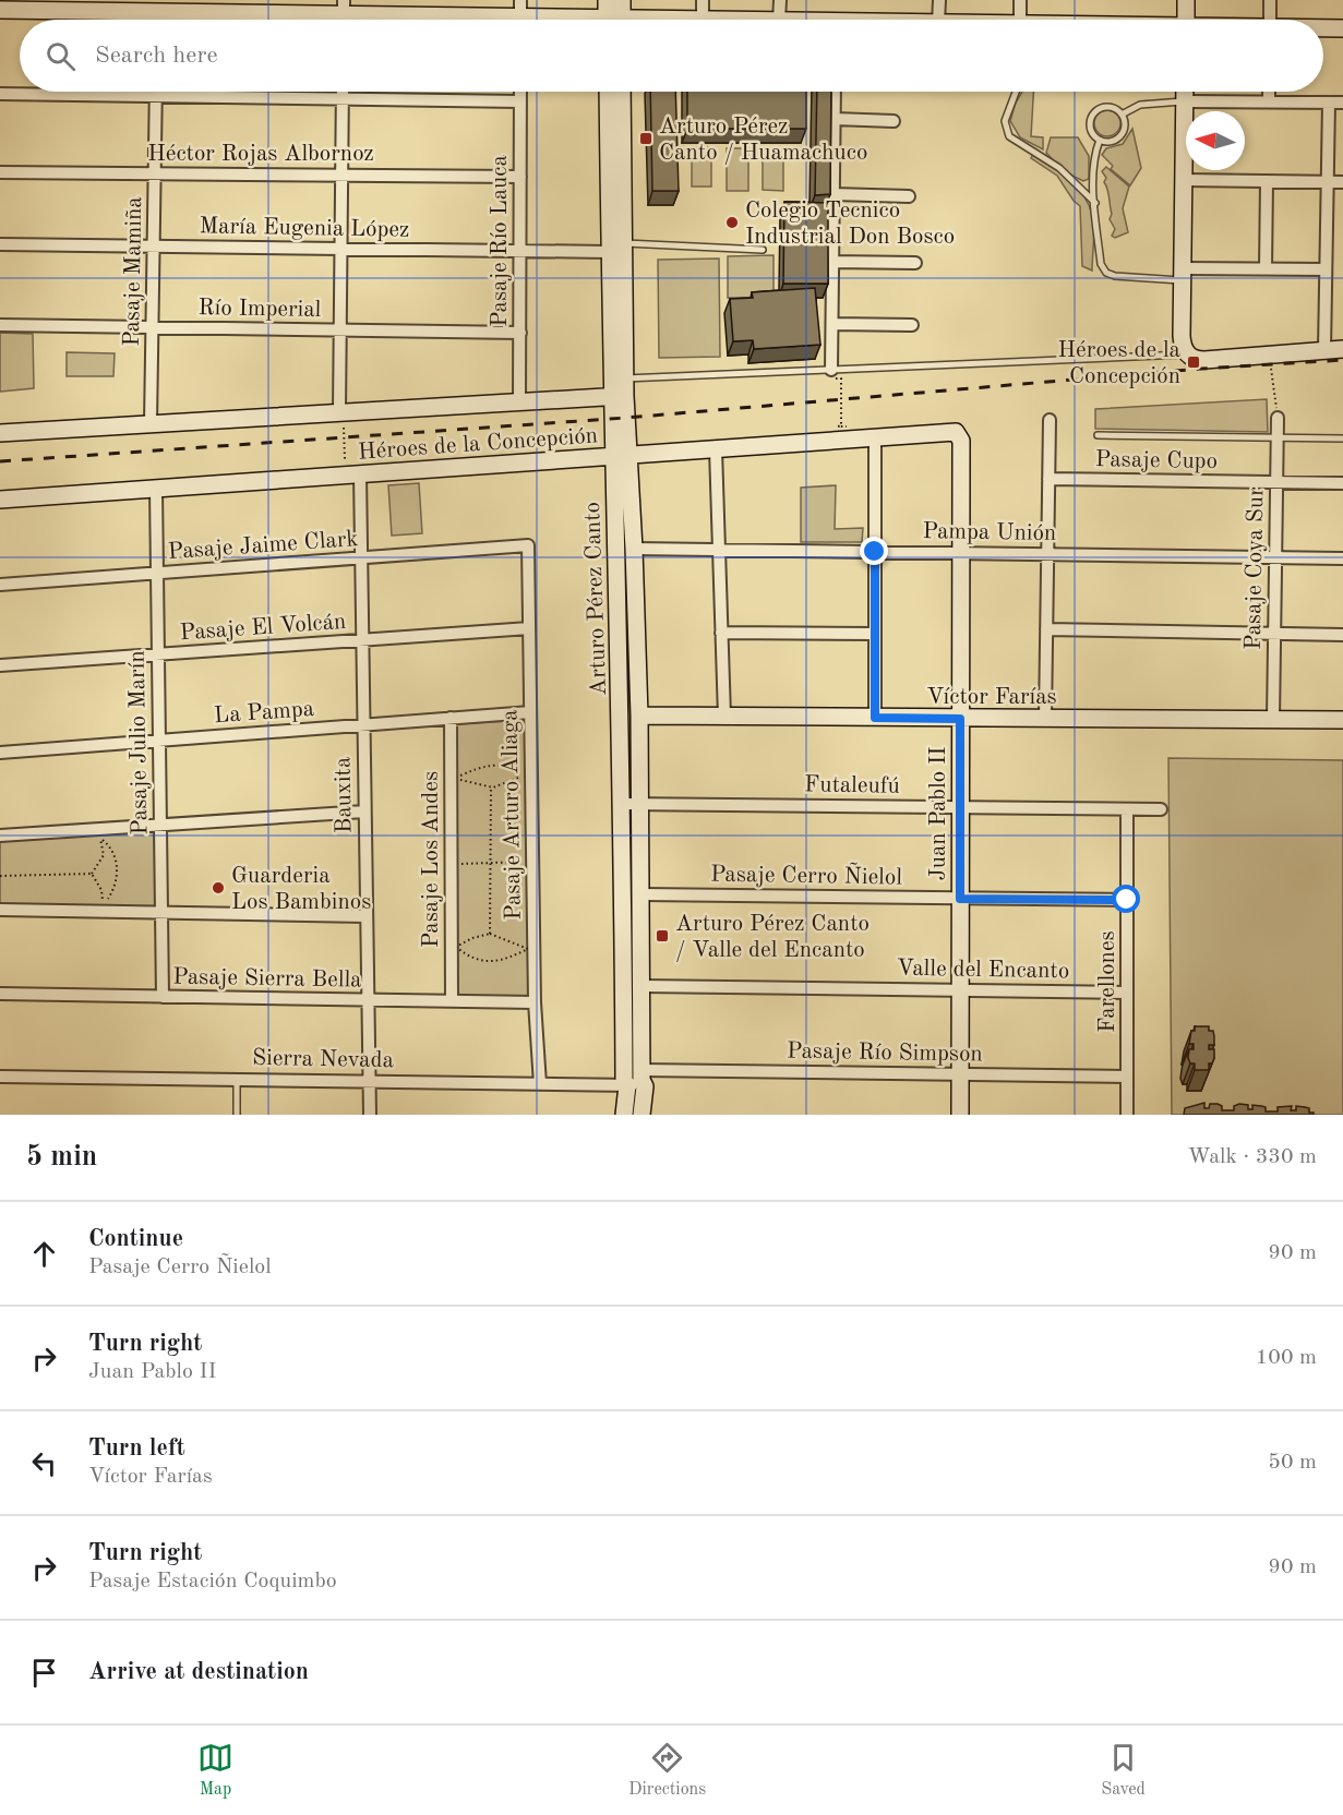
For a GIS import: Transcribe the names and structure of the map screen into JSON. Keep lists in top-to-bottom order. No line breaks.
{"streets":{"street":["Héctor Rojas Albornoz","María Eugenia López","Pasaje Río Lauca","Pasaje Mamiña","Río Imperial","Héroes de la Concepción","Pasaje Cupo","Pampa Unión","Pasaje Jaime Clark","Pasaje Coya Sur","Arturo Pérez Canto","Pasaje El Volcán","Víctor Farías","La Pampa","Pasaje Julio Marín","Futaleufú","Bauxita","Juan Pablo II","Pasaje Arturo Aliaga","Pasaje Los Andes","Pasaje Cerro Ñielol","Valle del Encanto","Pasaje Sierra Bella","Farellones","Pasaje Río Simpson","Sierra Nevada"]},"crossings":[["Héctor Rojas Albornoz","Pasaje Río Lauca"],["Héctor Rojas Albornoz","Pasaje Mamiña"],["María Eugenia López","Pasaje Río Lauca"],["María Eugenia López","Pasaje Mamiña"],["María Eugenia López","Arturo Pérez Canto"],["Pasaje Río Lauca","Río Imperial"],["Pasaje Río Lauca","Héroes de la Concepción"],["Pasaje Mamiña","Río Imperial"],["Pasaje Mamiña","Héroes de la Concepción"],["Héroes de la Concepción","Arturo Pérez Canto"],["Héroes de la Concepción","Pasaje Julio Marín"],["Héroes de la Concepción","Bauxita"],["Héroes de la Concepción","Juan Pablo II"],["Pasaje Cupo","Pasaje Coya Sur"],["Pampa Unión","Pasaje Coya Sur"],["Pampa Unión","Arturo Pérez Canto"],["Pampa Unión","Juan Pablo II"],["Pasaje Jaime Clark","Pasaje Julio Marín"],["Pasaje Jaime Clark","Bauxita"],["Pasaje Jaime Clark","Pasaje Arturo Aliaga"],["Pasaje Coya Sur","Víctor Farías"],["Arturo Pérez Canto","Víctor Farías"],["Arturo Pérez Canto","Futaleufú"],["Arturo Pérez Canto","Pasaje Cerro Ñielol"],["Arturo Pérez Canto","Valle del Encanto"],["Arturo Pérez Canto","Pasaje Río Simpson"],["Arturo Pérez Canto","Sierra Nevada"],["Pasaje El Volcán","Pasaje Julio Marín"],["Pasaje El Volcán","Bauxita"],["Pasaje El Volcán","Pasaje Arturo Aliaga"],["Víctor Farías","Juan Pablo II"],["La Pampa","Pasaje Julio Marín"],["La Pampa","Bauxita"],["La Pampa","Pasaje Arturo Aliaga"],["La Pampa","Pasaje Los Andes"],["Pasaje Julio Marín","Pasaje Sierra Bella"],["Futaleufú","Juan Pablo II"],["Futaleufú","Farellones"],["Bauxita","Pasaje Sierra Bella"],["Bauxita","Sierra Nevada"],["Juan Pablo II","Pasaje Cerro Ñielol"],["Juan Pablo II","Valle del Encanto"],["Juan Pablo II","Pasaje Río Simpson"],["Pasaje Arturo Aliaga","Pasaje Sierra Bella"],["Pasaje Arturo Aliaga","Sierra Nevada"],["Pasaje Los Andes","Pasaje Sierra Bella"],["Pasaje Cerro Ñielol","Farellones"],["Valle del Encanto","Farellones"],["Farellones","Pasaje Río Simpson"],["Pasaje Río Simpson","Sierra Nevada"]],"places":{"transit":["Arturo Pérez Canto / Huamachuco","Héroes de la Concepción","Arturo Pérez Canto / Valle del Encanto"],"other":["Colegio Tecnico Industrial Don Bosco","Guarderia Los Bambinos"]},"north":"left","page":{"search":"Search here","heading":["5 min","Walk · 330 m"],"list":[["Continue","Pasaje Cerro Ñielol","90 m"],["Turn right","Juan Pablo II","100 m"],["Turn left","Víctor Farías","50 m"],["Turn right","Pasaje Estación Coquimbo","90 m"],"Arrive at destination"],"nav":["Map","Directions","Saved"]}}
